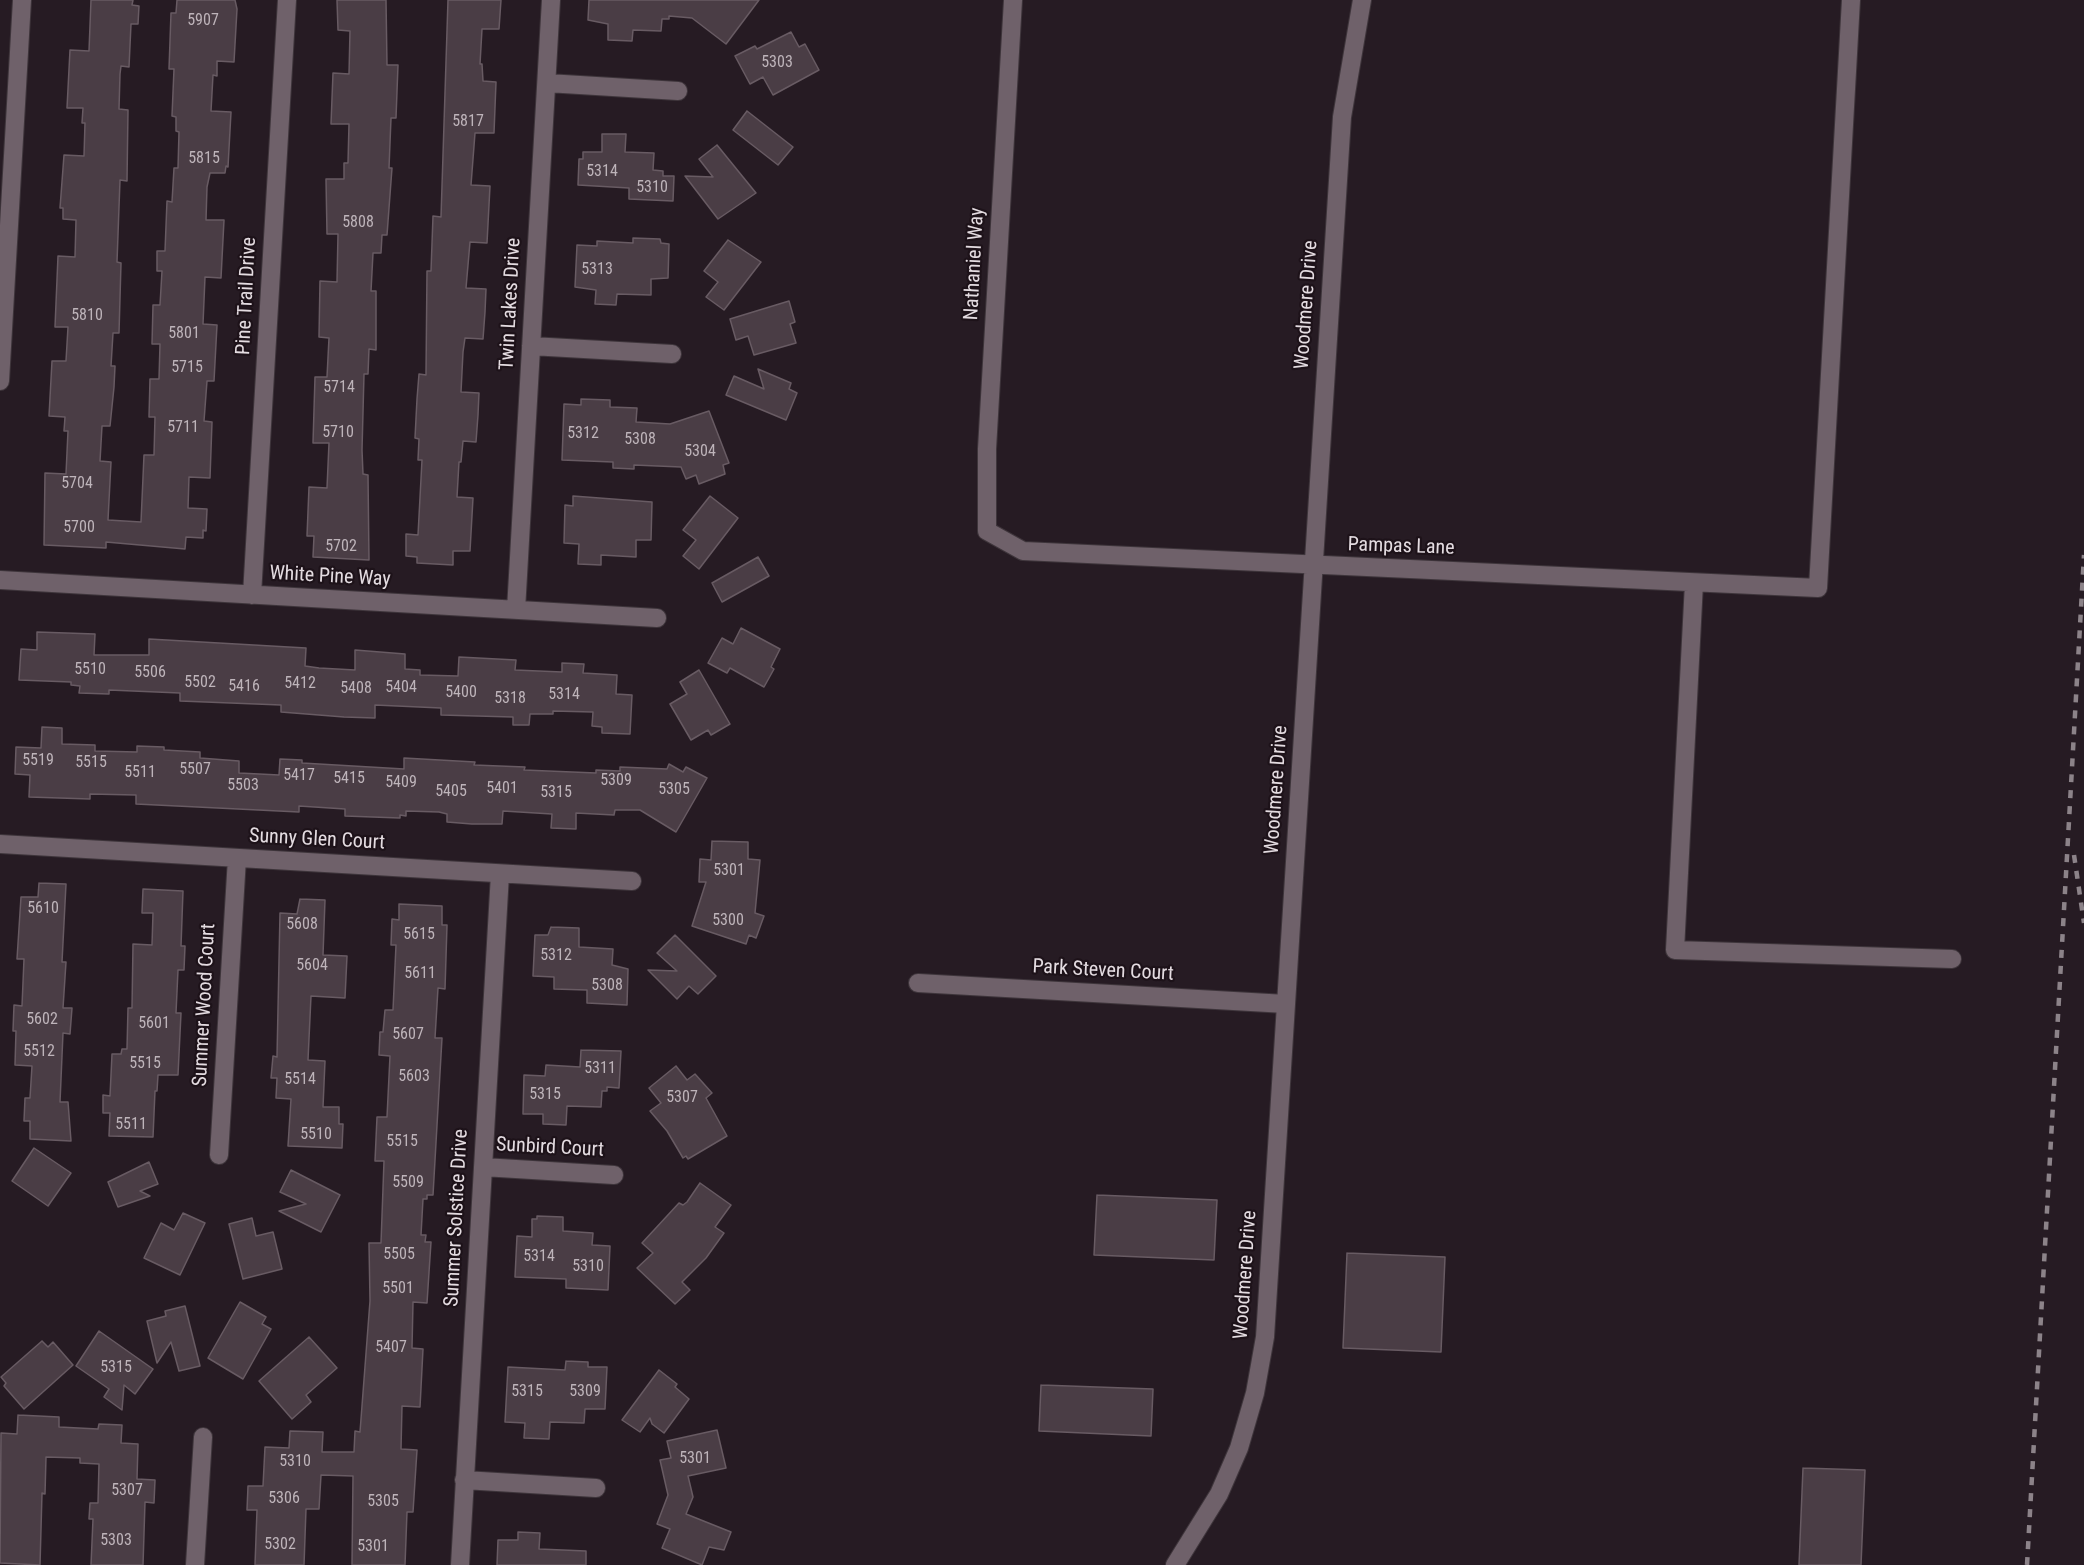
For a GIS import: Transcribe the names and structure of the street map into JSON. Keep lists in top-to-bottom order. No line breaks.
{"streets":{"street":["Nathaniel Way","Pine Trail Drive","Twin Lakes Drive","Woodmere Drive","Pampas Lane","White Pine Way","Sunny Glen Court","Park Steven Court","Summer Wood Court","Sunbird Court","Summer Solstice Drive"]},"crossings":[["Nathaniel Way","Pampas Lane"],["Pine Trail Drive","White Pine Way"],["Twin Lakes Drive","White Pine Way"],["Woodmere Drive","Pampas Lane"],["Woodmere Drive","Park Steven Court"],["Sunny Glen Court","Summer Wood Court"],["Sunny Glen Court","Summer Solstice Drive"],["Sunbird Court","Summer Solstice Drive"]],"house_numbers":["5907","5303","5817","5815","5314","5310","5808","5313","5810","5801","5715","5714","5711","5710","5312","5308","5304","5704","5700","5702","5510","5506","5502","5412","5416","5404","5408","5400","5314","5318","5519","5515","5507","5511","5417","5415","5309","5409","5503","5401","5305","5405","5315","5301","5610","5300","5608","5615","5312","5604","5611","5308","5602","5601","5607","5512","5515","5311","5603","5514","5315","5307","5511","5510","5515","5509","5505","5314","5310","5501","5407","5315","5315","5309","5301","5310","5307","5306","5305","5303","5302","5301"]}
